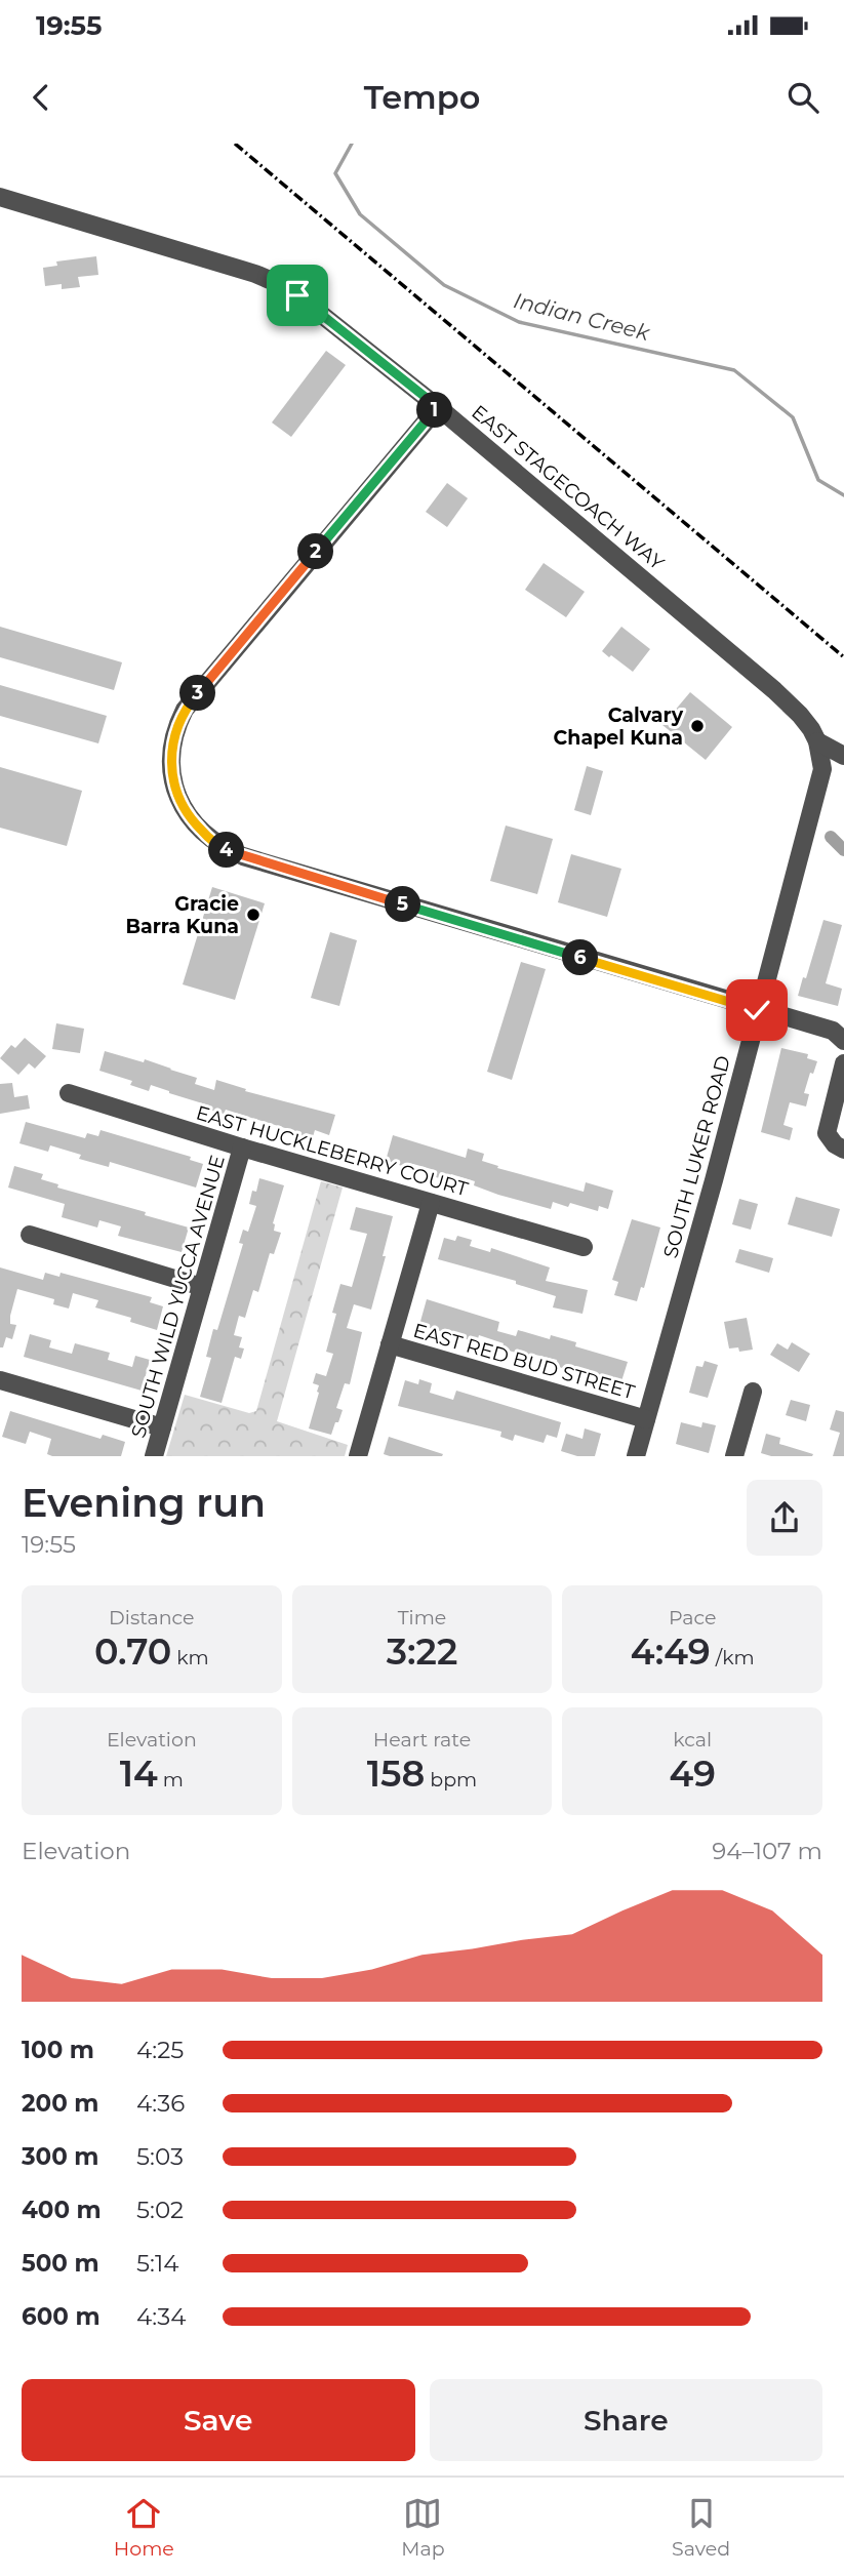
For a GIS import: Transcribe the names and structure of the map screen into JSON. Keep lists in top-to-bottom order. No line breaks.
{"streets":{"street":["EAST STAGECOACH WAY","EAST HUCKLEBERRY COURT","SOUTH LUKER ROAD","SOUTH WILD YUCCA AVENUE","EAST RED BUD STREET"]},"crossings":[["EAST STAGECOACH WAY","SOUTH LUKER ROAD"],["EAST HUCKLEBERRY COURT","SOUTH WILD YUCCA AVENUE"],["SOUTH LUKER ROAD","EAST RED BUD STREET"]],"water":["Indian Creek"],"places":["Calvary Chapel Kuna","Gracie Barra Kuna"],"page":{"status":"19:55","header":"Tempo","pins":["1","2","3","4","5","6"],"heading":["Evening run","19:55"],"stats":[["Distance","0.70 km"],["Time","3:22"],["Pace","4:49 /km"],["Elevation","14 m"],["Heart rate","158 bpm"],["kcal","49"]],"chart":["Elevation","94–107 m"],"list":[{"name":"100 m","note":"4:25"},{"name":"200 m","note":"4:36"},{"name":"300 m","note":"5:03"},{"name":"400 m","note":"5:02"},{"name":"500 m","note":"5:14"},{"name":"600 m","note":"4:34"}],"buttons":["Save","Share"],"tabs":["Home","Map","Saved"]}}
